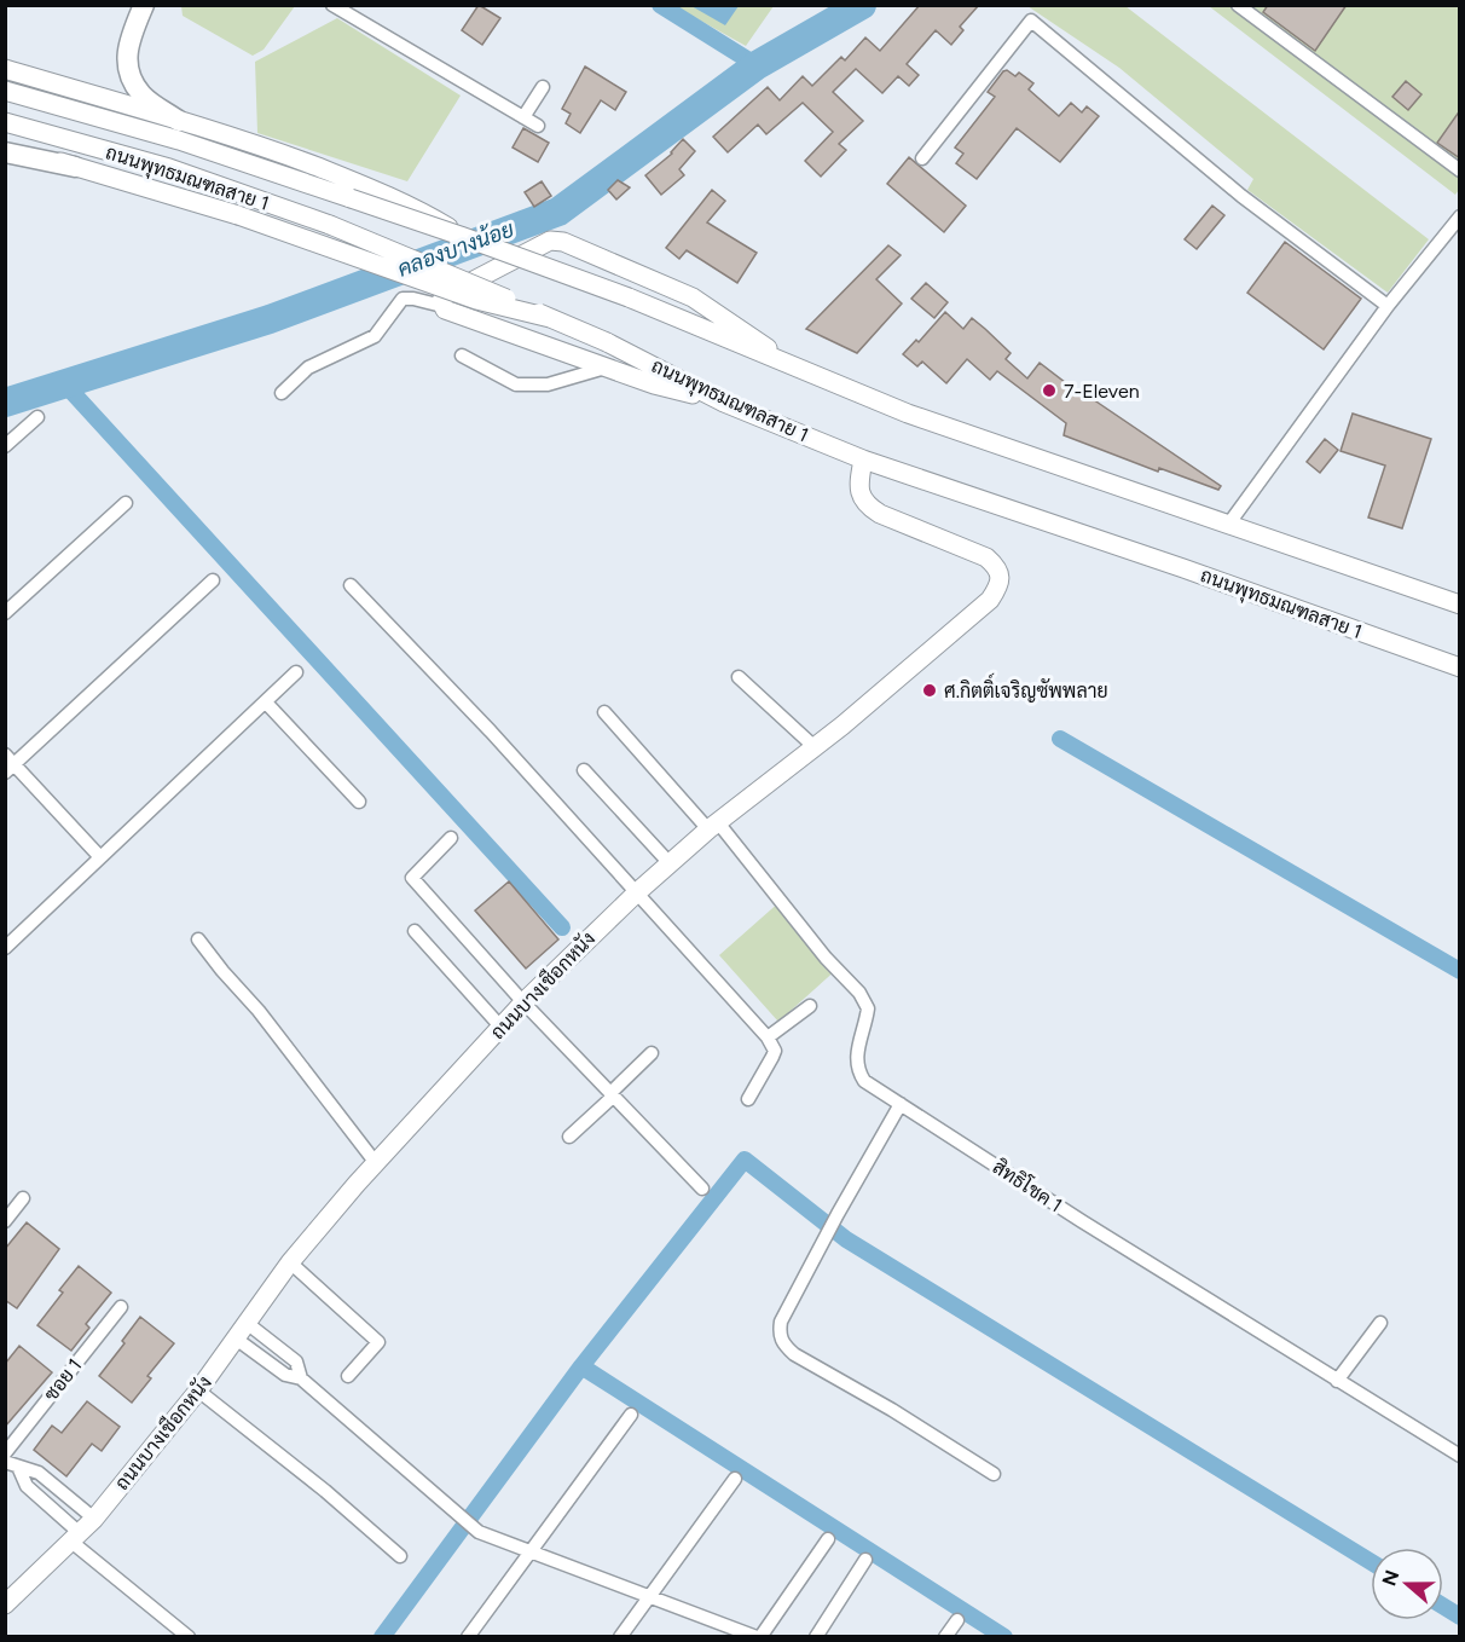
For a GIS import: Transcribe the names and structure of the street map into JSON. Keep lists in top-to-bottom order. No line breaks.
{"streets":{"main road":["ถนนพุทธมณฑลสาย 1","ถนนบางเชือกหนัง"],"street":["สิทธิโชค 1","ซอย 1"]},"crossings":[["ถนนพุทธมณฑลสาย 1","ถนนบางเชือกหนัง"],["ถนนบางเชือกหนัง","สิทธิโชค 1"]],"water":["คลองบางน้อย"],"places":["7-Eleven","ศ.กิตติ์เจริญซัพพลาย"],"north":"left"}
